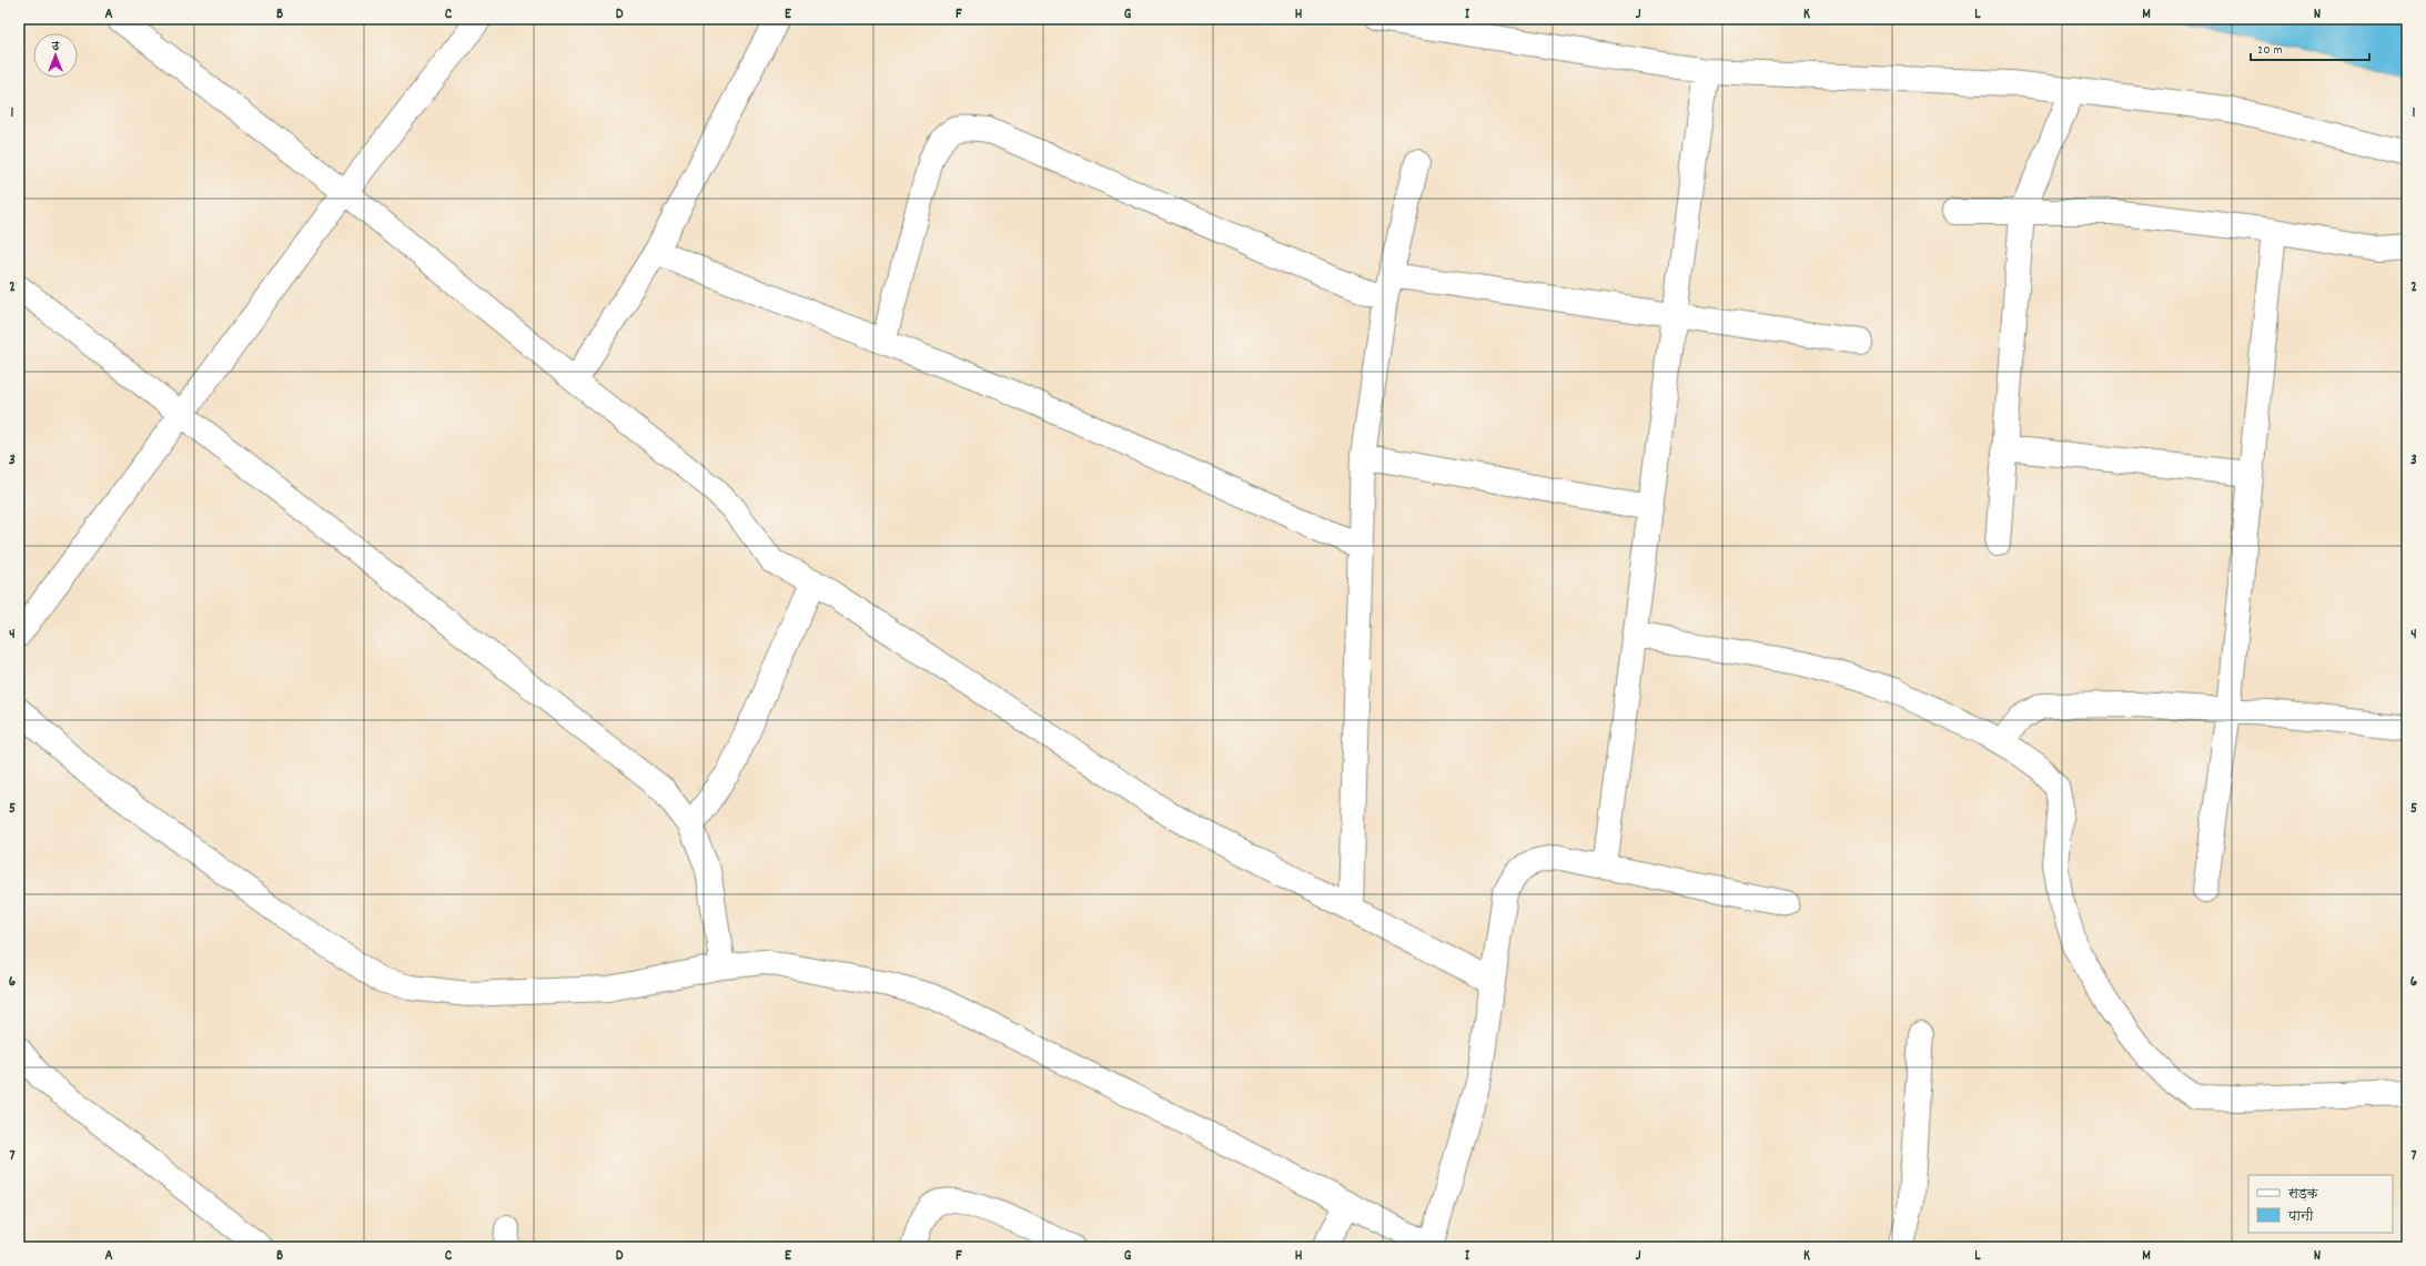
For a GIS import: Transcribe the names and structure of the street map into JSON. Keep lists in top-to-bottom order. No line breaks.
{"legend":["सड़क","पानी"],"scale_bar":"20 m","north":"top","grid":{"columns":["A","B","C","D","E","F","G","H","I","J","K","L","M","N"],"rows":["1","2","3","4","5","6","7"]}}
